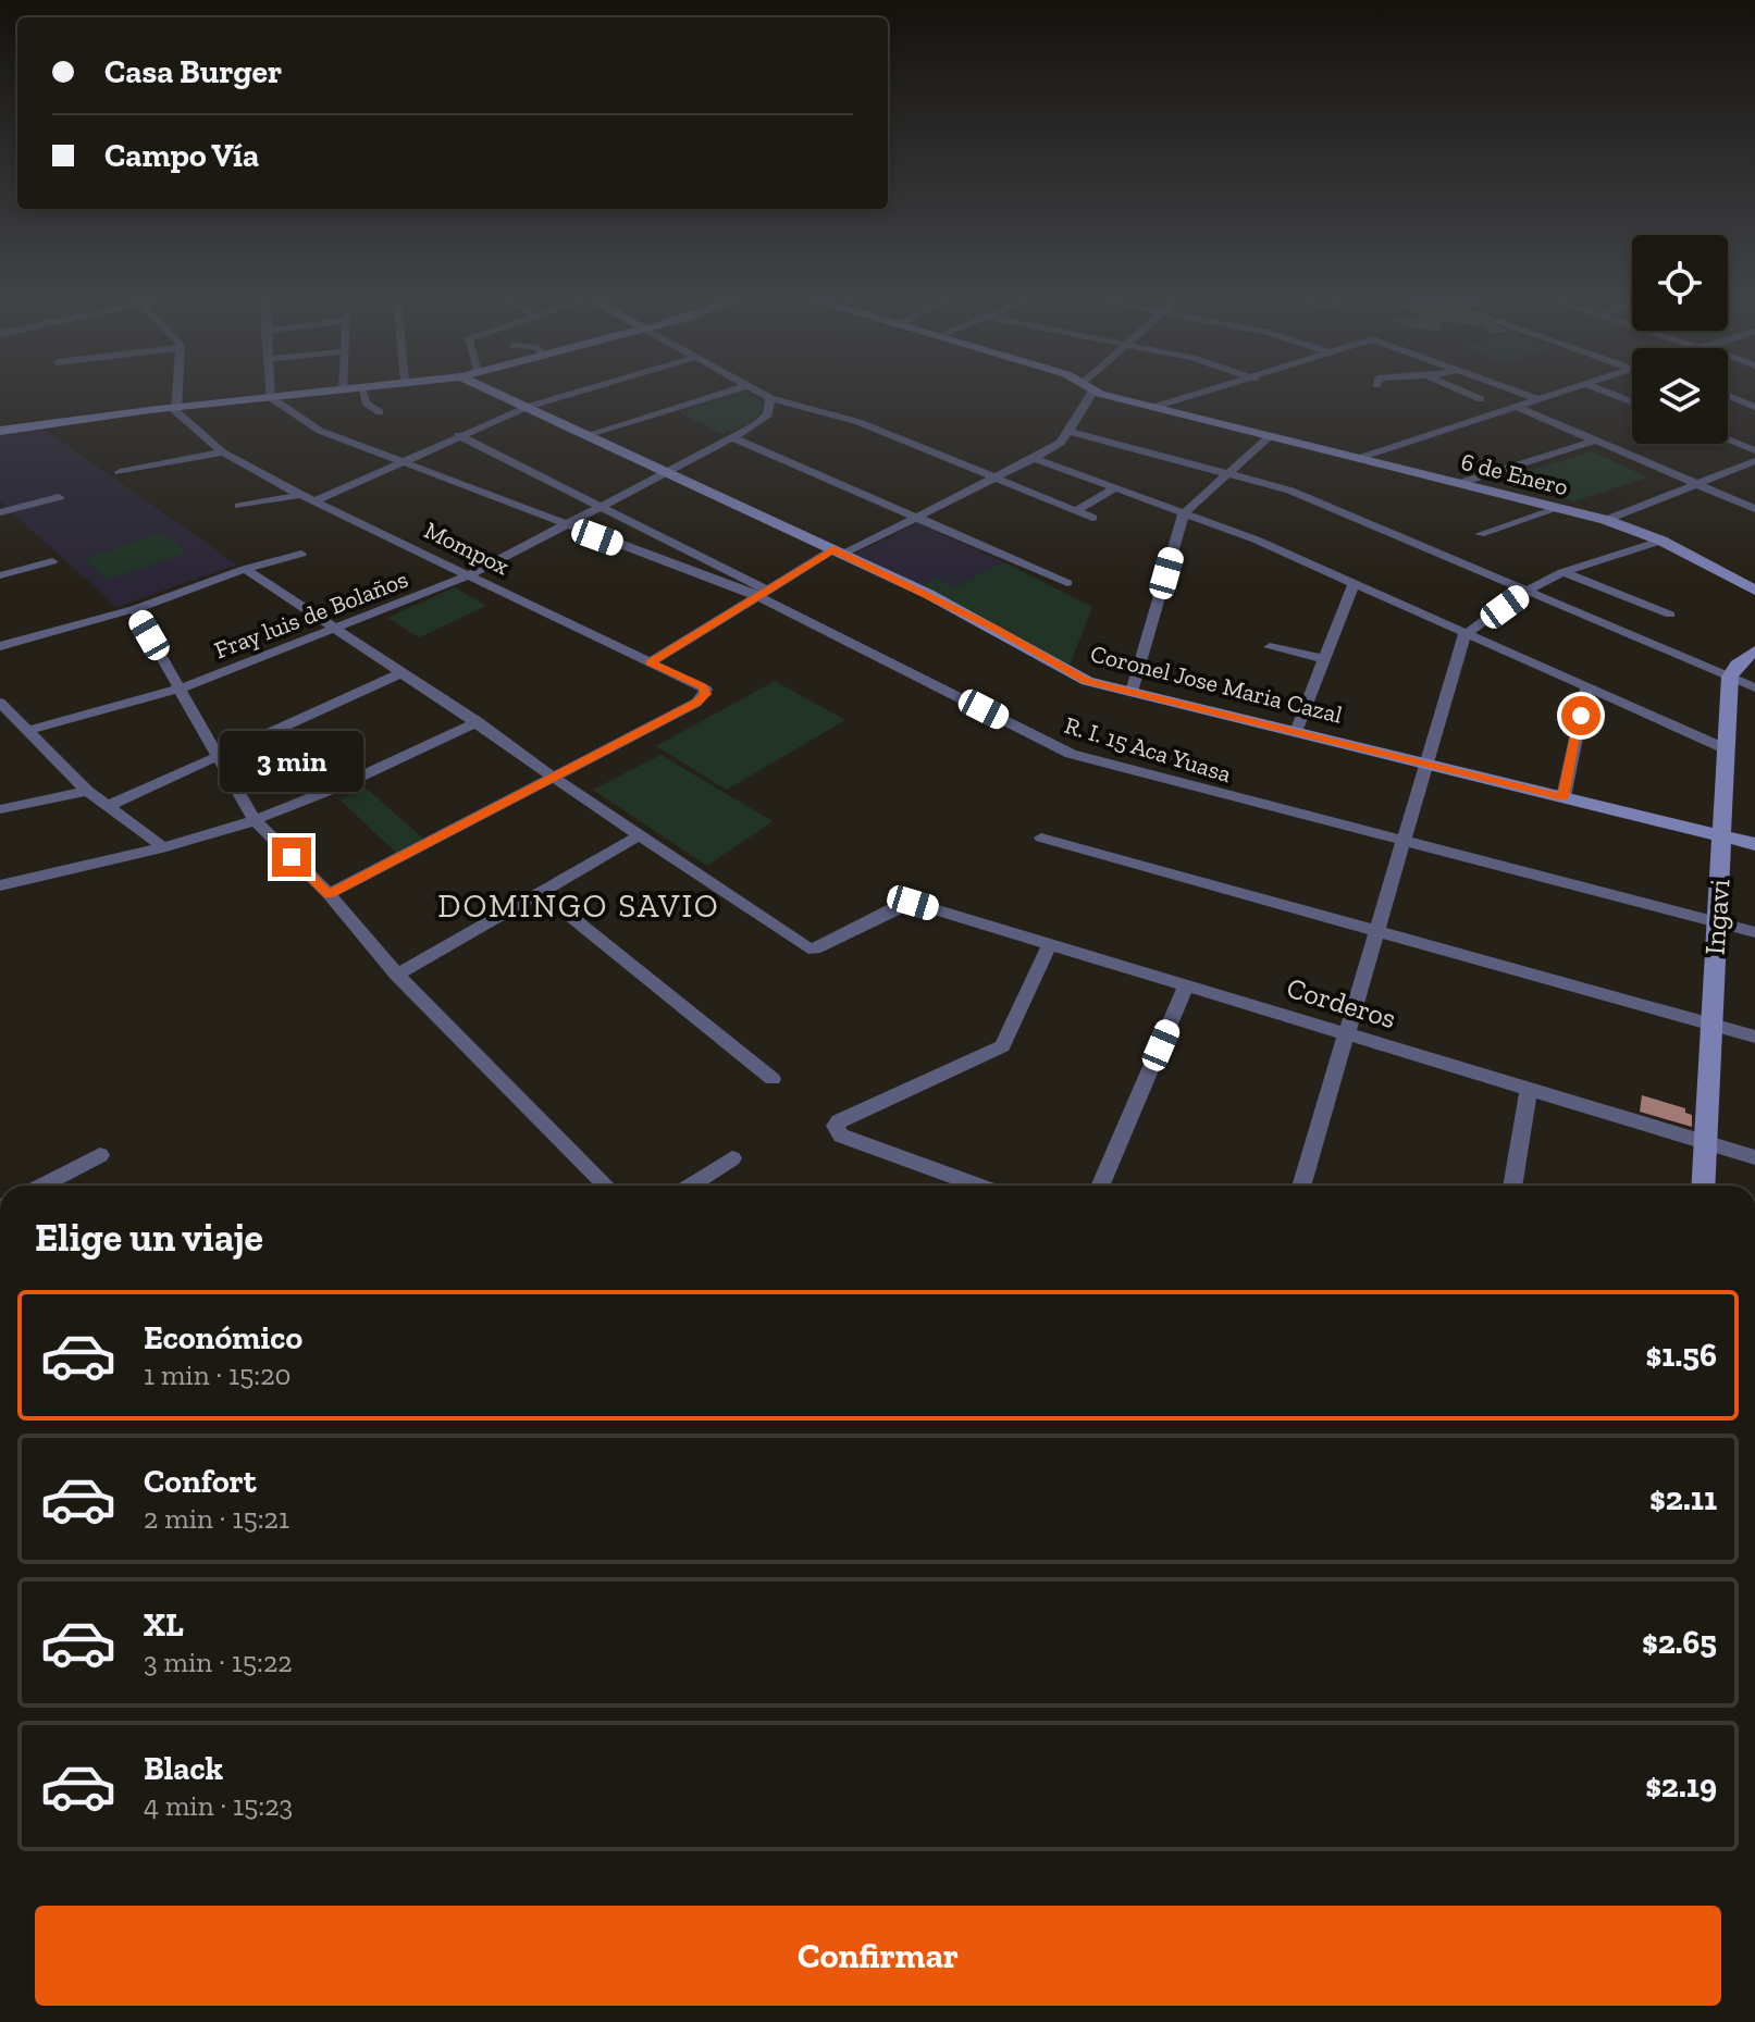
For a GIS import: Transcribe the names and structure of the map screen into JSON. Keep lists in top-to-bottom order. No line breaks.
{"streets":{"main road":["6 de Enero","Coronel Jose Maria Cazal","Ingavi"],"street":["Mompox","Fray luis de Bolaños","R. I. 15 Aca Yuasa","Corderos"]},"crossings":[["Mompox","Fray luis de Bolaños"],["Fray luis de Bolaños","Coronel Jose Maria Cazal"],["Fray luis de Bolaños","R. I. 15 Aca Yuasa"],["Coronel Jose Maria Cazal","Ingavi"],["R. I. 15 Aca Yuasa","Ingavi"],["Ingavi","Corderos"]],"districts":["DOMINGO SAVIO"],"page":{"banner":["Casa Burger","Campo Vía"],"bubble":"3 min","heading":"Elige un viaje","list":[{"name":"Económico","note":"1 min · 15:20","value":"$1.56"},{"name":"Confort","note":"2 min · 15:21","value":"$2.11"},{"name":"XL","note":"3 min · 15:22","value":"$2.65"},{"name":"Black","note":"4 min · 15:23","value":"$2.19"}],"buttons":"Confirmar"}}
